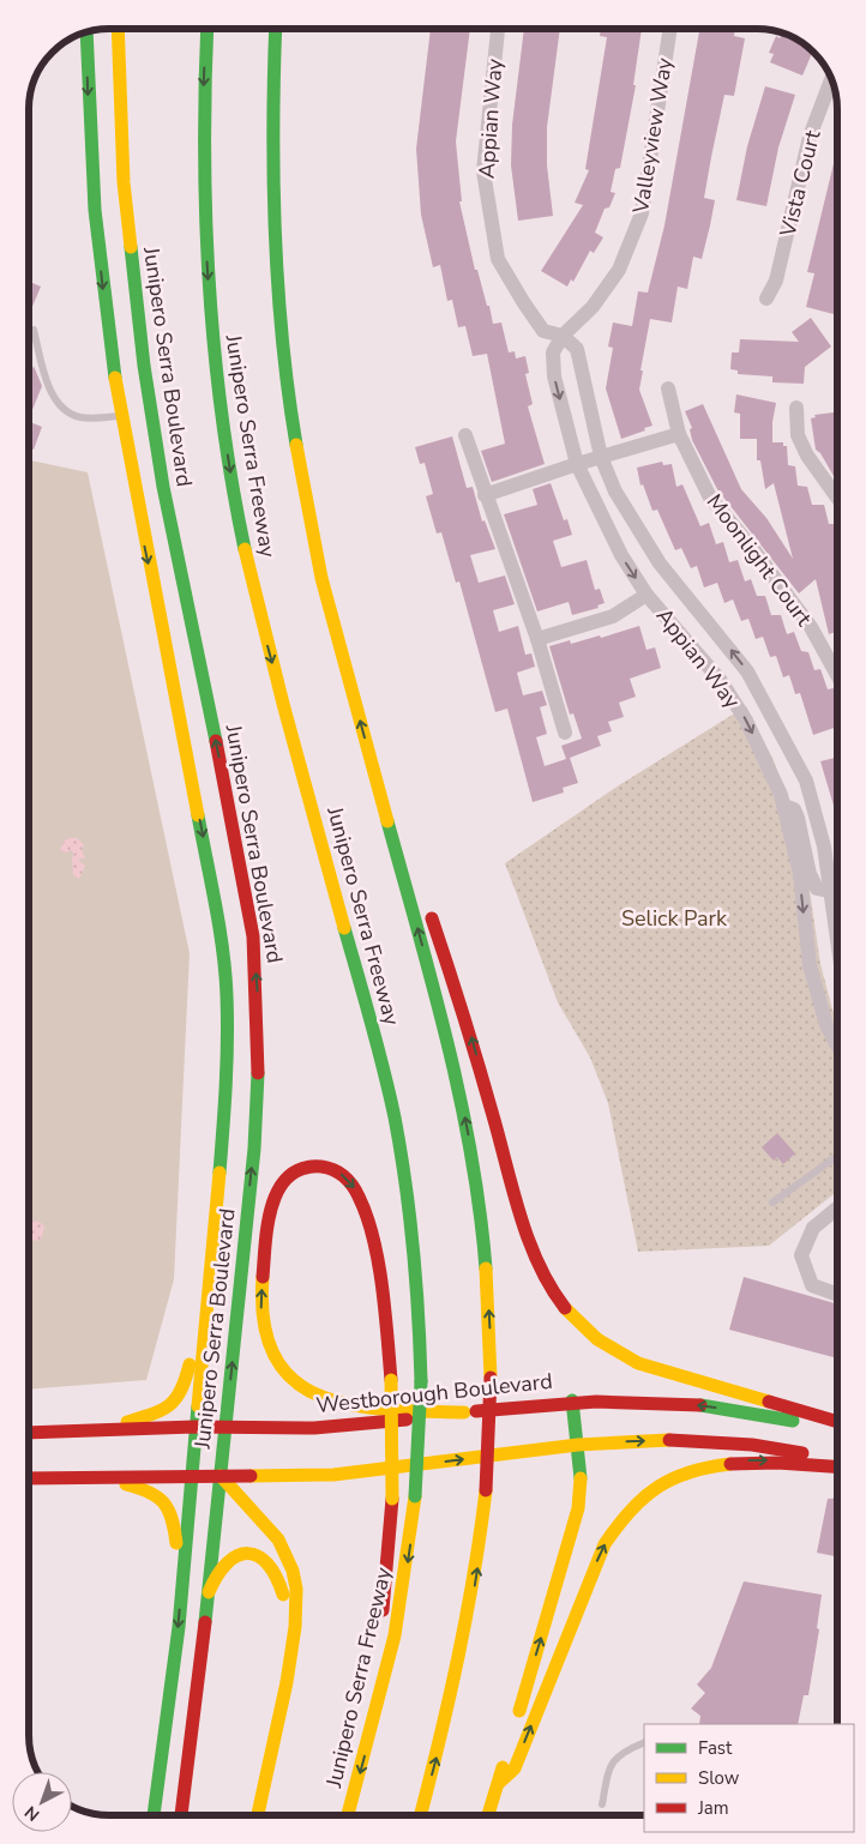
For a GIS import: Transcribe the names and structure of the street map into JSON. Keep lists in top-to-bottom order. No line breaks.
{"streets":{"main road":["Junipero Serra Boulevard","Junipero Serra Freeway","Westborough Boulevard"],"street":["Appian Way","Valleyview Way","Vista Court","Moonlight Court"]},"crossings":[["Appian Way","Valleyview Way"],["Junipero Serra Boulevard","Westborough Boulevard"]],"parks":["Selick Park"],"legend":["Fast","Slow","Jam"],"north":"bottom left"}
